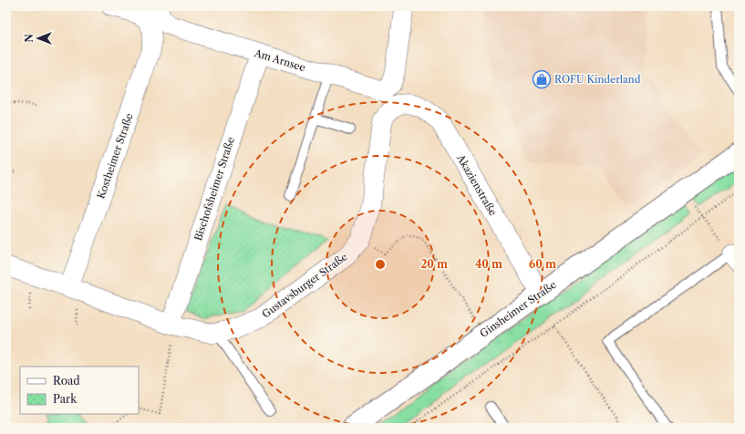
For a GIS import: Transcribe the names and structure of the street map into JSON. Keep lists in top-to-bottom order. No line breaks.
{"streets":{"main road":["Ginsheimer Straße"],"street":["Am Arnsee","Kostheimer Straße","Akazienstraße","Bischofsheimer Straße","Gustavsburger Straße"]},"crossings":[["Am Arnsee","Akazienstraße"],["Am Arnsee","Bischofsheimer Straße"],["Am Arnsee","Gustavsburger Straße"],["Kostheimer Straße","Gustavsburger Straße"],["Akazienstraße","Gustavsburger Straße"],["Akazienstraße","Ginsheimer Straße"],["Bischofsheimer Straße","Gustavsburger Straße"]],"places":{"shop":["ROFU Kinderland"]},"legend":["Road","Park"],"north":"left","rings":["20 m","40 m","60 m"]}
